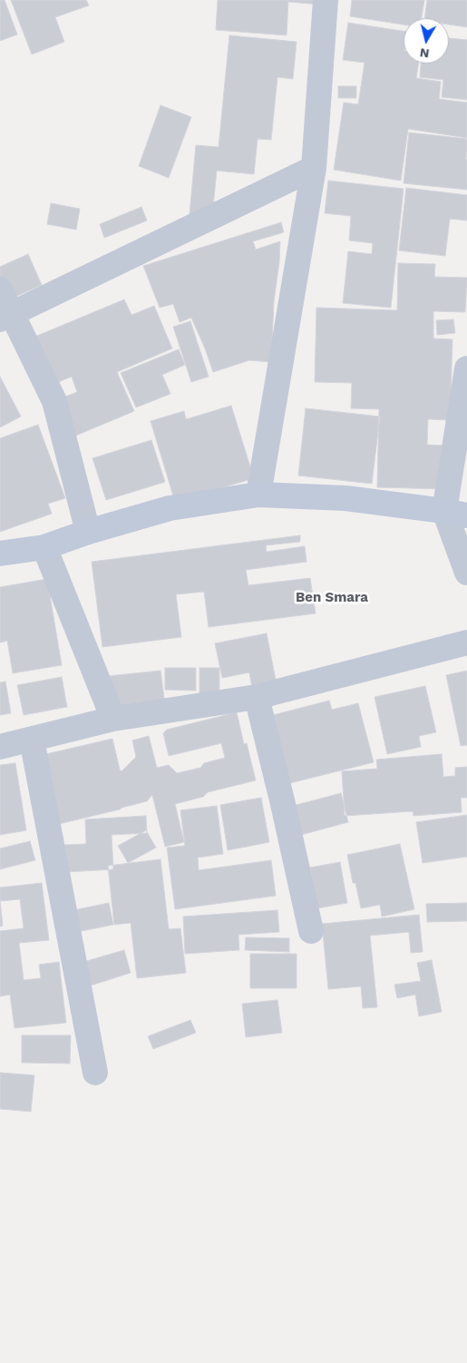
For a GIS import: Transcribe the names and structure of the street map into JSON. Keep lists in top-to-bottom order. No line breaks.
{"districts":["Ben Smara"],"north":"bottom"}
